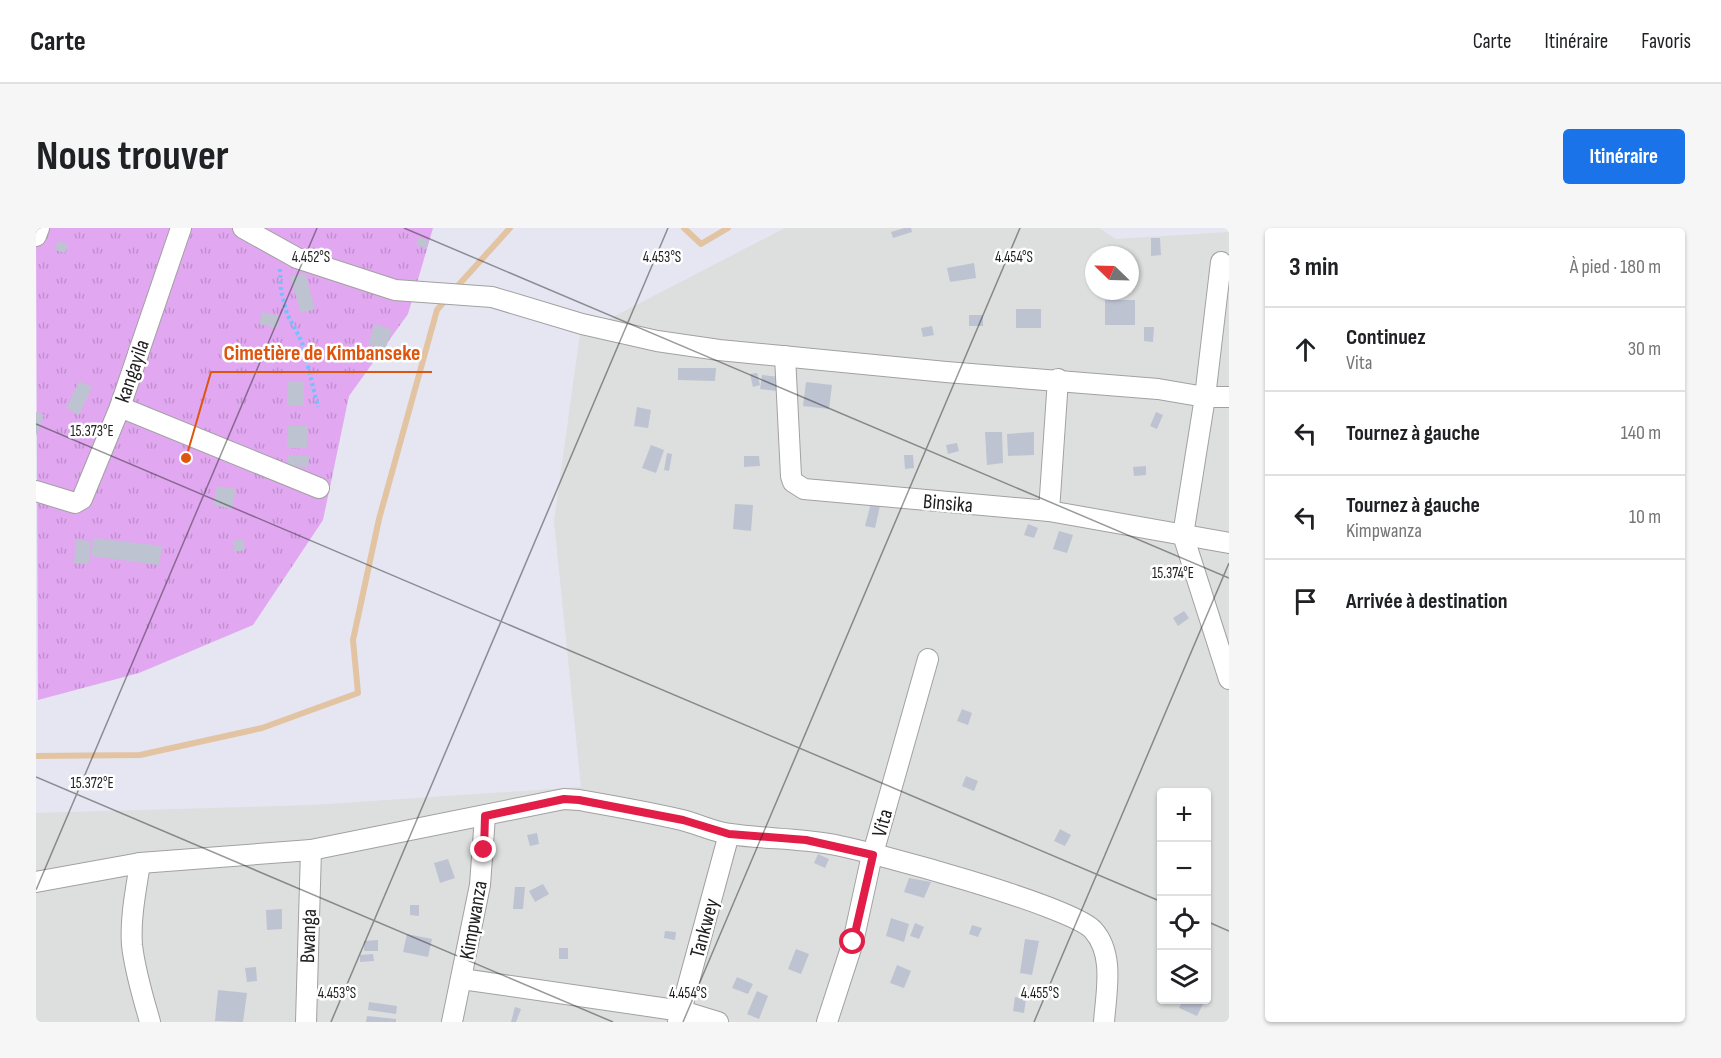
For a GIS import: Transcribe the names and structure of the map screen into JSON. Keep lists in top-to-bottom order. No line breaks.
{"streets":{"street":["kangayila","Binsika","Vita","Kimpwanza","Tankwey","Bwanga"]},"places":["Cimetière de Kimbanseke"],"north":"top left","page":{"header":"Carte","nav":["Carte","Itinéraire","Favoris"],"buttons":"Itinéraire","title":"Nous trouver","heading":["3 min","À pied · 180 m"],"list":[["Continuez","Vita","30 m"],["Tournez à gauche","140 m"],["Tournez à gauche","Kimpwanza","10 m"],"Arrivée à destination"],"map_buttons":["+","−"]},"coordinates":["4.452°S","4.453°S","4.454°S","15.373°E","15.374°E","15.372°E","4.455°S"]}
